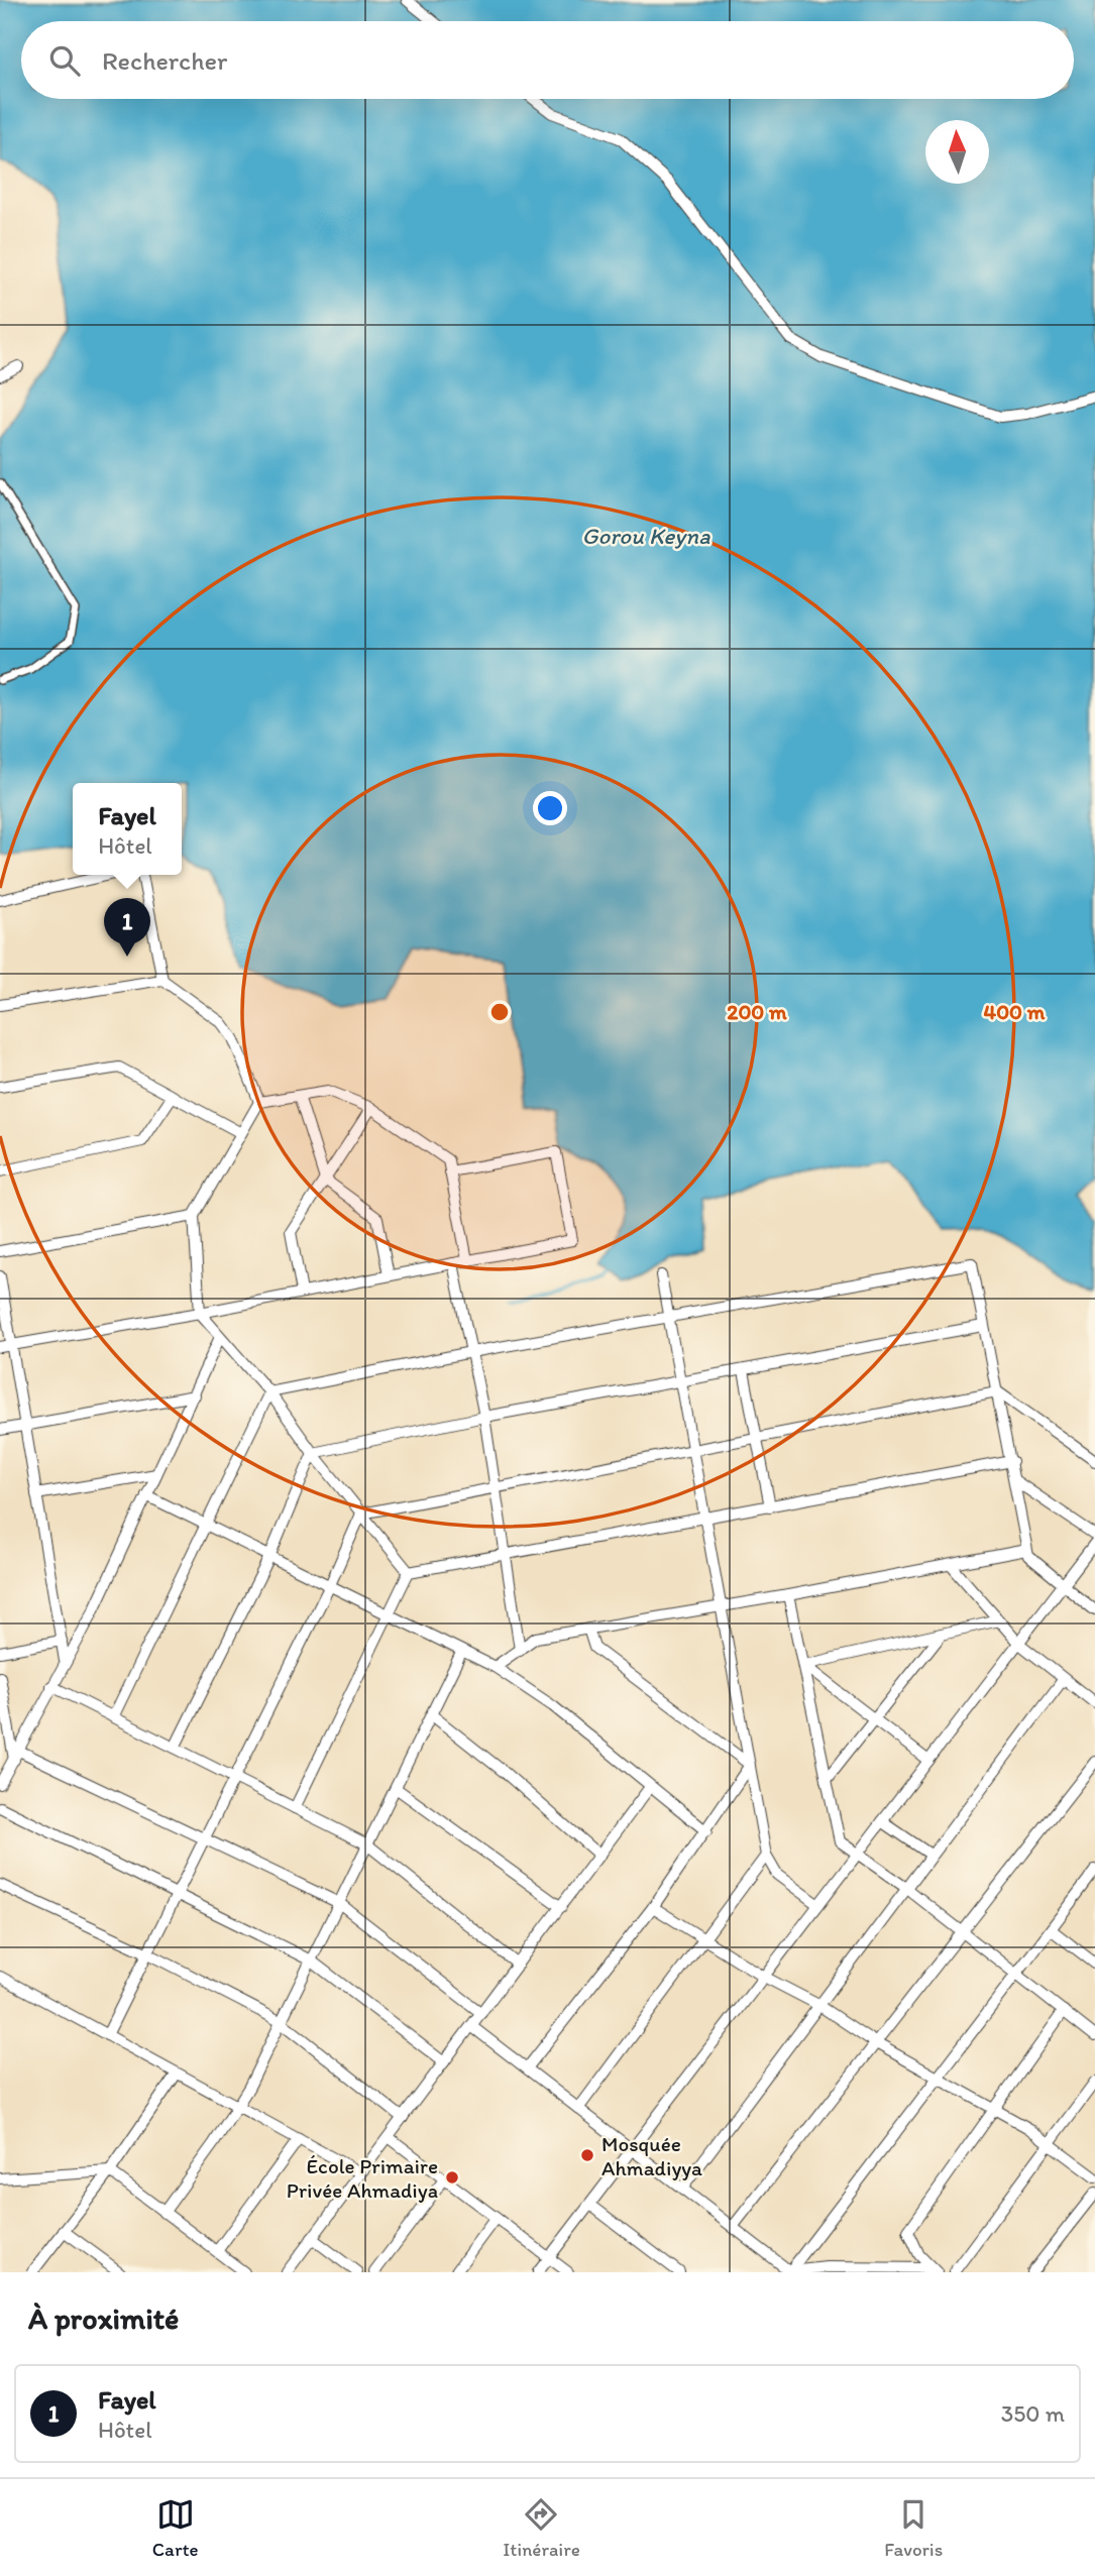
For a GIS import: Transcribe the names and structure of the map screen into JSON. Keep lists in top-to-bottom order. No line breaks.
{"water":["Gorou Keyna"],"places":["Mosquée Ahmadiyya","École Primaire Privée Ahmadiya"],"north":"top","page":{"search":"Rechercher","popup":["Fayel","Hôtel"],"pins":"1","heading":"À proximité","list":[{"mark":"1","name":"Fayel","note":"Hôtel","value":"350 m"}],"nav":["Carte","Itinéraire","Favoris"]},"rings":["200 m","400 m"]}
